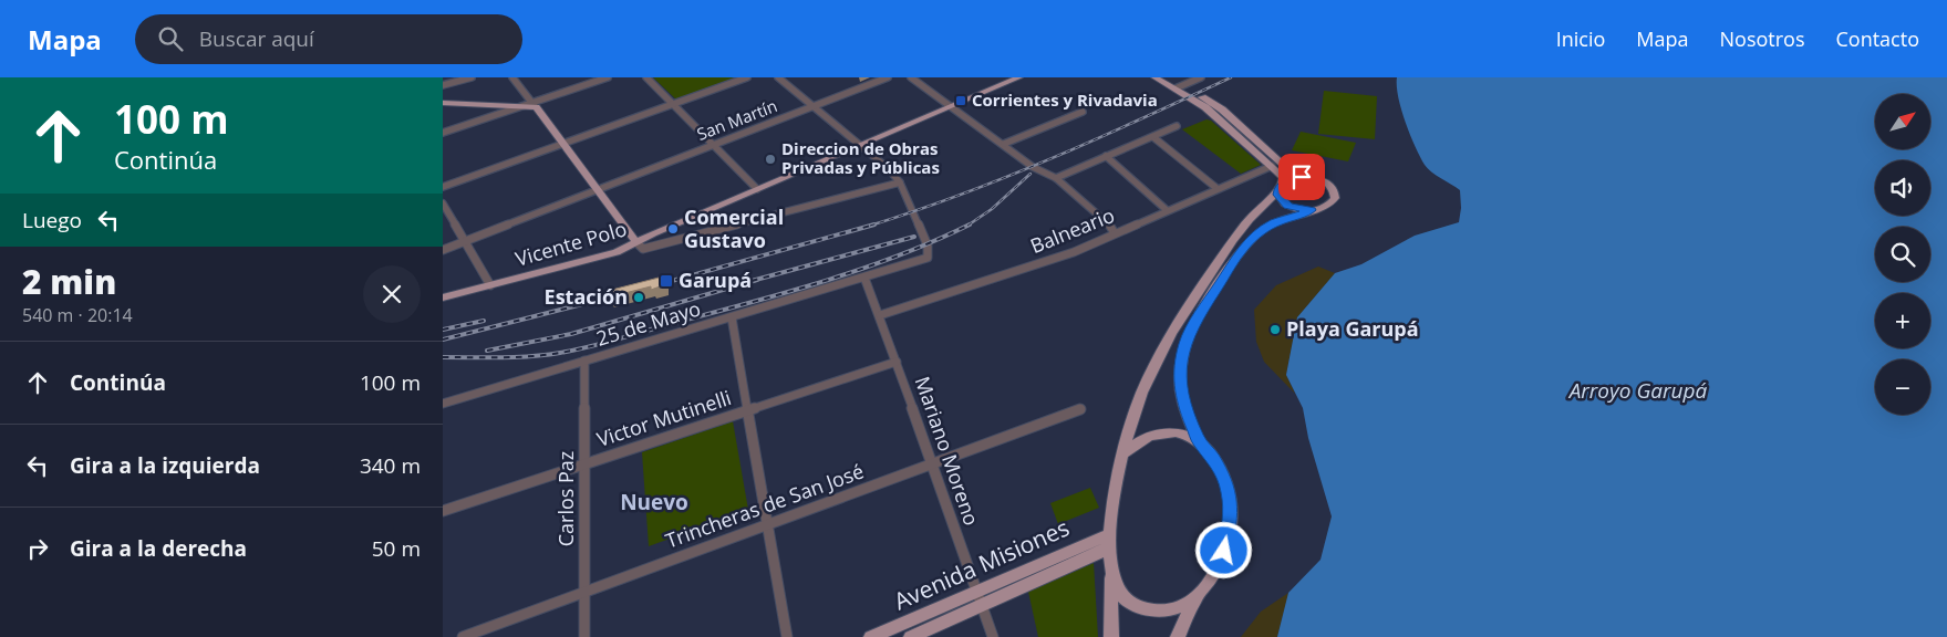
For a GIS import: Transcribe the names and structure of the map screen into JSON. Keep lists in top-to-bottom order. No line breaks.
{"streets":{"main road":["Vicente Polo","Avenida Misiones"],"street":["San Martín","Balneario","25 de Mayo","Victor Mutinelli","Mariano Moreno","Carlos Paz","Trincheras de San José"]},"crossings":[["Balneario","Mariano Moreno"],["Vicente Polo","25 de Mayo"],["25 de Mayo","Mariano Moreno"],["25 de Mayo","Carlos Paz"],["Victor Mutinelli","Mariano Moreno"],["Victor Mutinelli","Carlos Paz"],["Mariano Moreno","Trincheras de San José"],["Mariano Moreno","Avenida Misiones"],["Carlos Paz","Trincheras de San José"]],"districts":["Nuevo"],"water":["Arroyo Garupá"],"places":{"transit":["Corrientes y Rivadavia","Garupá"],"other":["Direccion de Obras Privadas y Públicas","Comercial Gustavo","Estación","Playa Garupá"]},"north":"top right","page":{"header":"Mapa","search":"Buscar aquí","nav":["Inicio","Mapa","Nosotros","Contacto"],"turn":["100 m","Continúa"],"map_buttons":["+","−"],"then":"Luego","heading":["2 min","540 m · 20:14"],"list":[{"name":"Continúa","value":"100 m"},{"name":"Gira a la izquierda","value":"340 m"},{"name":"Gira a la derecha","value":"50 m"}]}}
